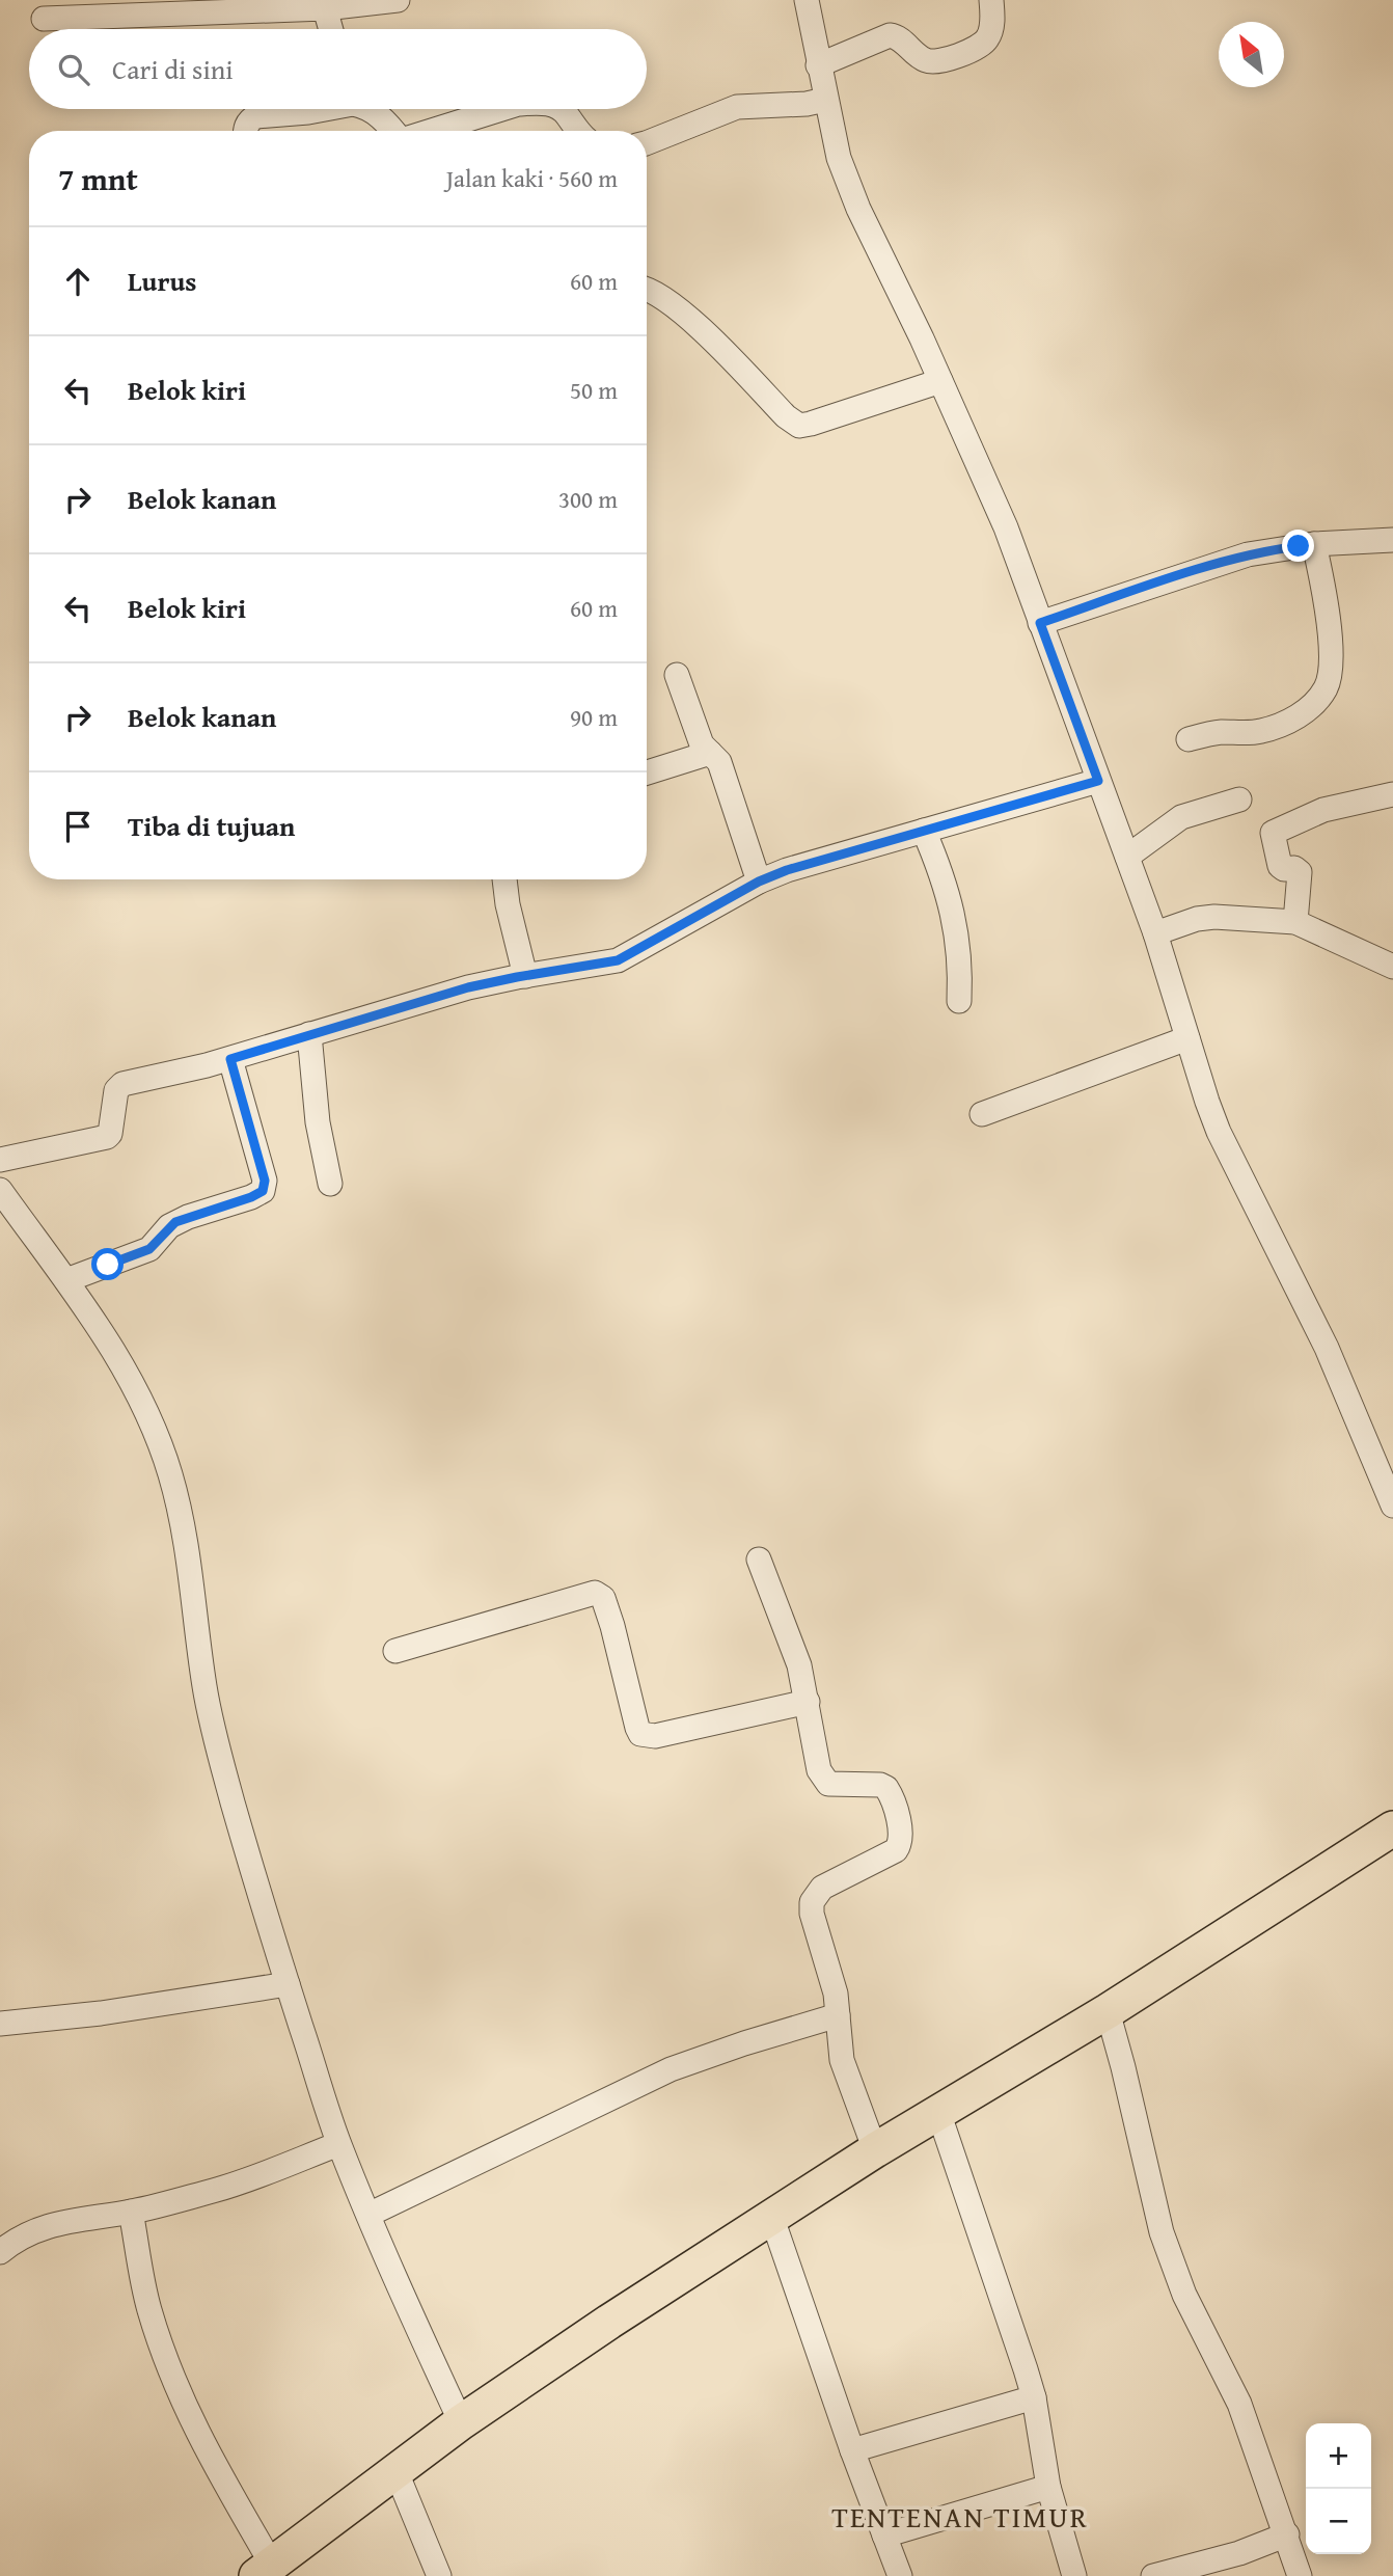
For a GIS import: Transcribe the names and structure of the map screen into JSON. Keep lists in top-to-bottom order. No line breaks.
{"districts":["TENTENAN TIMUR"],"north":"top left","page":{"search":"Cari di sini","heading":["7 mnt","Jalan kaki · 560 m"],"list":[["Lurus","60 m"],["Belok kiri","50 m"],["Belok kanan","300 m"],["Belok kiri","60 m"],["Belok kanan","90 m"],"Tiba di tujuan"],"map_buttons":["+","−"]}}
